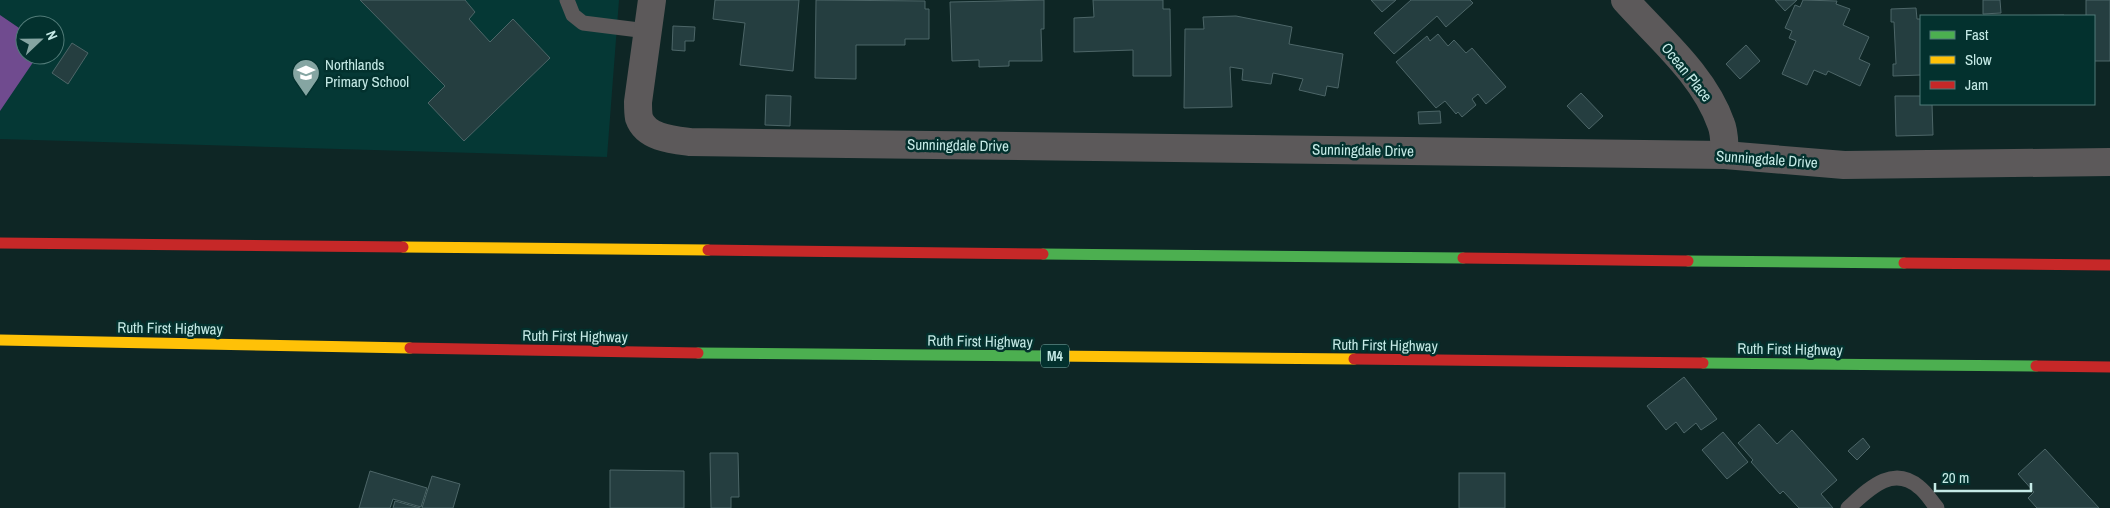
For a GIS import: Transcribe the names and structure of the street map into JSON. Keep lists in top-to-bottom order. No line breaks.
{"streets":{"highway":["Ruth First Highway","M4"],"street":["Ocean Place","Sunningdale Drive"]},"crossings":[["Ocean Place","Sunningdale Drive"]],"places":{"school or university":["Northlands Primary School"]},"legend":["Fast","Slow","Jam"],"scale_bar":"20 m","north":"right"}
